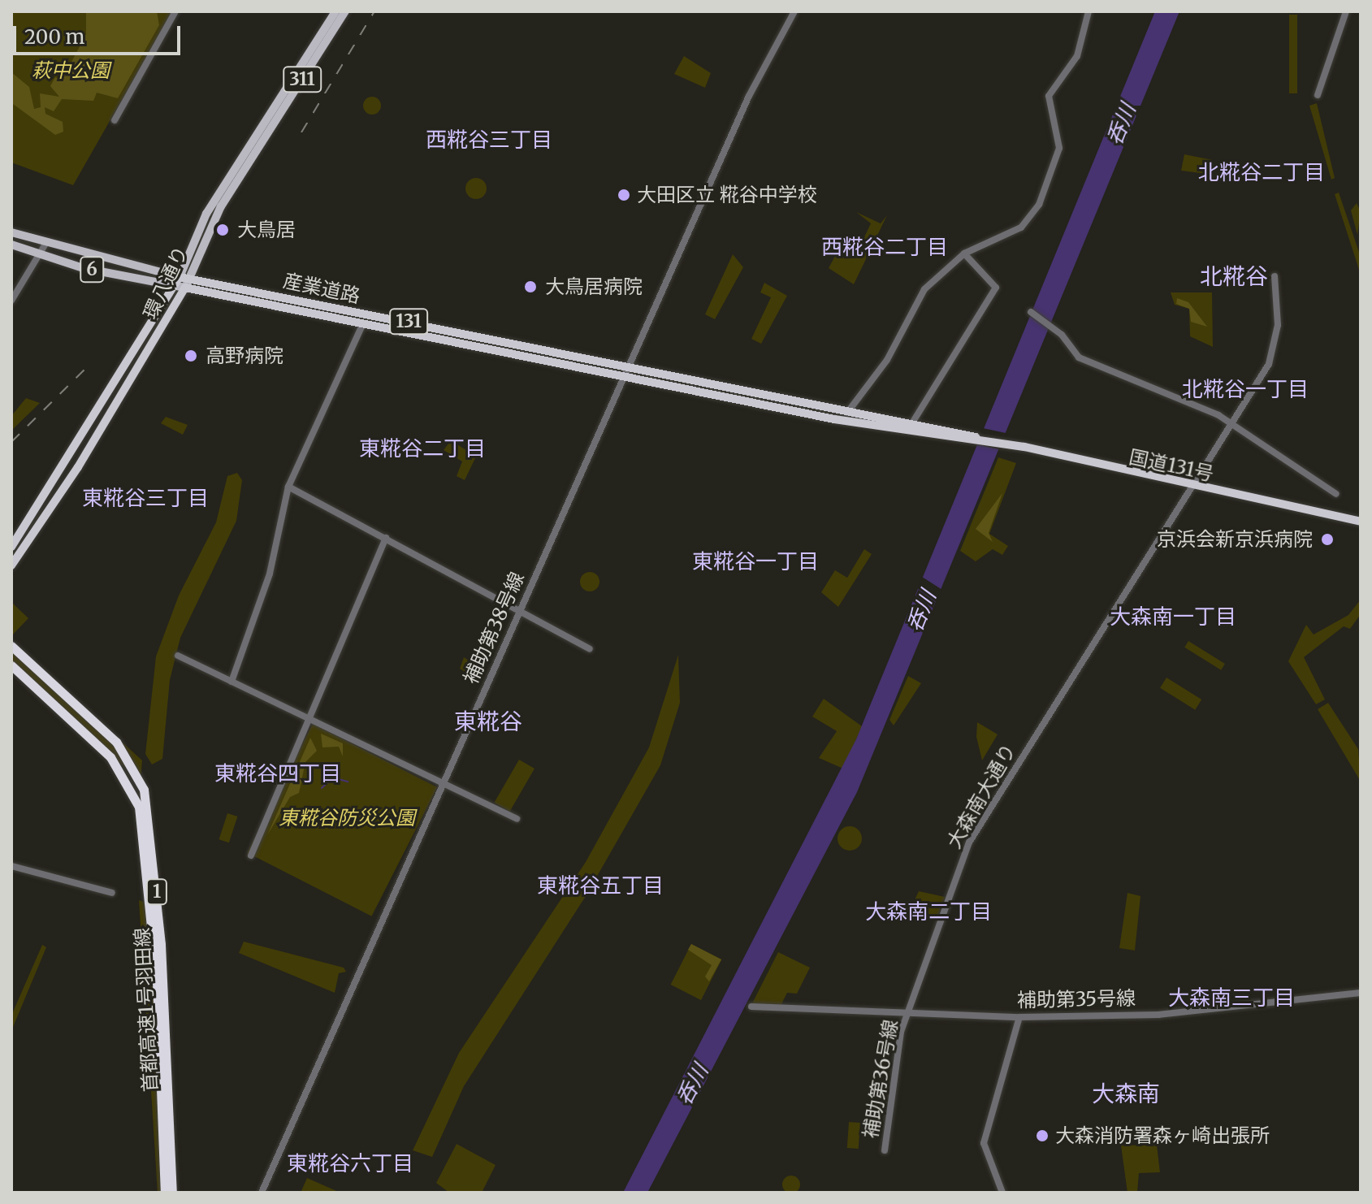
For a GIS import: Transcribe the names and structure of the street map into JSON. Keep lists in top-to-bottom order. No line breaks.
{"streets":{"highway":["環八通り","産業道路","131","国道131号","1","首都高速1号羽田線"],"main road":["311","6"],"street":["補助第38号線","大森南大通り","補助第35号線","補助第36号線"]},"crossings":[["環八通り","産業道路"],["産業道路","国道131号"],["産業道路","補助第38号線"],["国道131号","補助第38号線"],["国道131号","大森南大通り"],["大森南大通り","補助第35号線"],["大森南大通り","補助第36号線"],["補助第35号線","補助第36号線"]],"districts":["西糀谷三丁目","北糀谷二丁目","西糀谷二丁目","北糀谷","北糀谷一丁目","東糀谷二丁目","東糀谷三丁目","東糀谷一丁目","大森南一丁目","東糀谷","東糀谷四丁目","東糀谷五丁目","大森南二丁目","大森南三丁目","大森南","東糀谷六丁目"],"water":["呑川"],"parks":["萩中公園","東糀谷防災公園"],"places":["大田区立 糀谷中学校","大鳥居","大鳥居病院","高野病院","京浜会新京浜病院","大森消防署森ヶ崎出張所"],"scale_bar":"200 m"}
